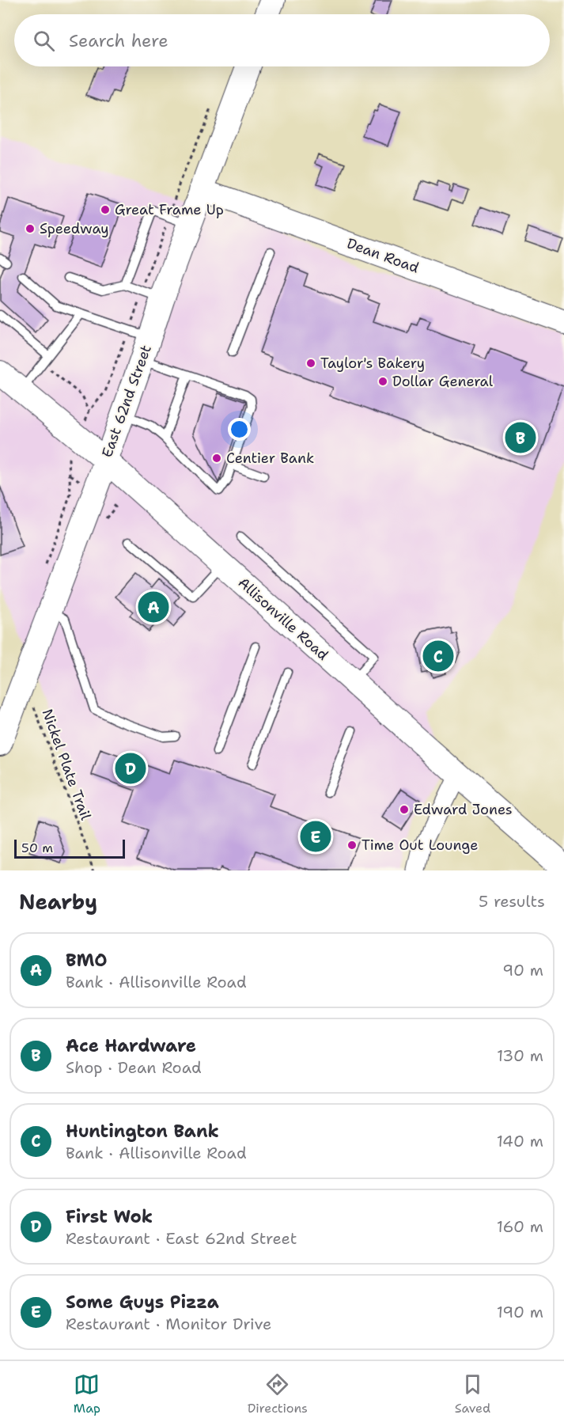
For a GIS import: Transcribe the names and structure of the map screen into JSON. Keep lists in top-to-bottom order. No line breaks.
{"streets":{"street":["Dean Road","East 62nd Street","Allisonville Road"],"path":["Nickel Plate Trail"]},"crossings":[["Dean Road","East 62nd Street"],["East 62nd Street","Allisonville Road"]],"places":["Great Frame Up","Speedway","Taylor's Bakery","Dollar General","Centier Bank","Edward Jones","Time Out Lounge"],"scale_bar":"50 m","page":{"search":"Search here","pins":["B","A","C","D","E"],"scale":"50 m","heading":["Nearby","5 results"],"list":[{"mark":"A","name":"BMO","note":"Bank · Allisonville Road","value":"90 m"},{"mark":"B","name":"Ace Hardware","note":"Shop · Dean Road","value":"130 m"},{"mark":"C","name":"Huntington Bank","note":"Bank · Allisonville Road","value":"140 m"},{"mark":"D","name":"First Wok","note":"Restaurant · East 62nd Street","value":"160 m"},{"mark":"E","name":"Some Guys Pizza","note":"Restaurant · Monitor Drive","value":"190 m"}],"nav":["Map","Directions","Saved"]}}
